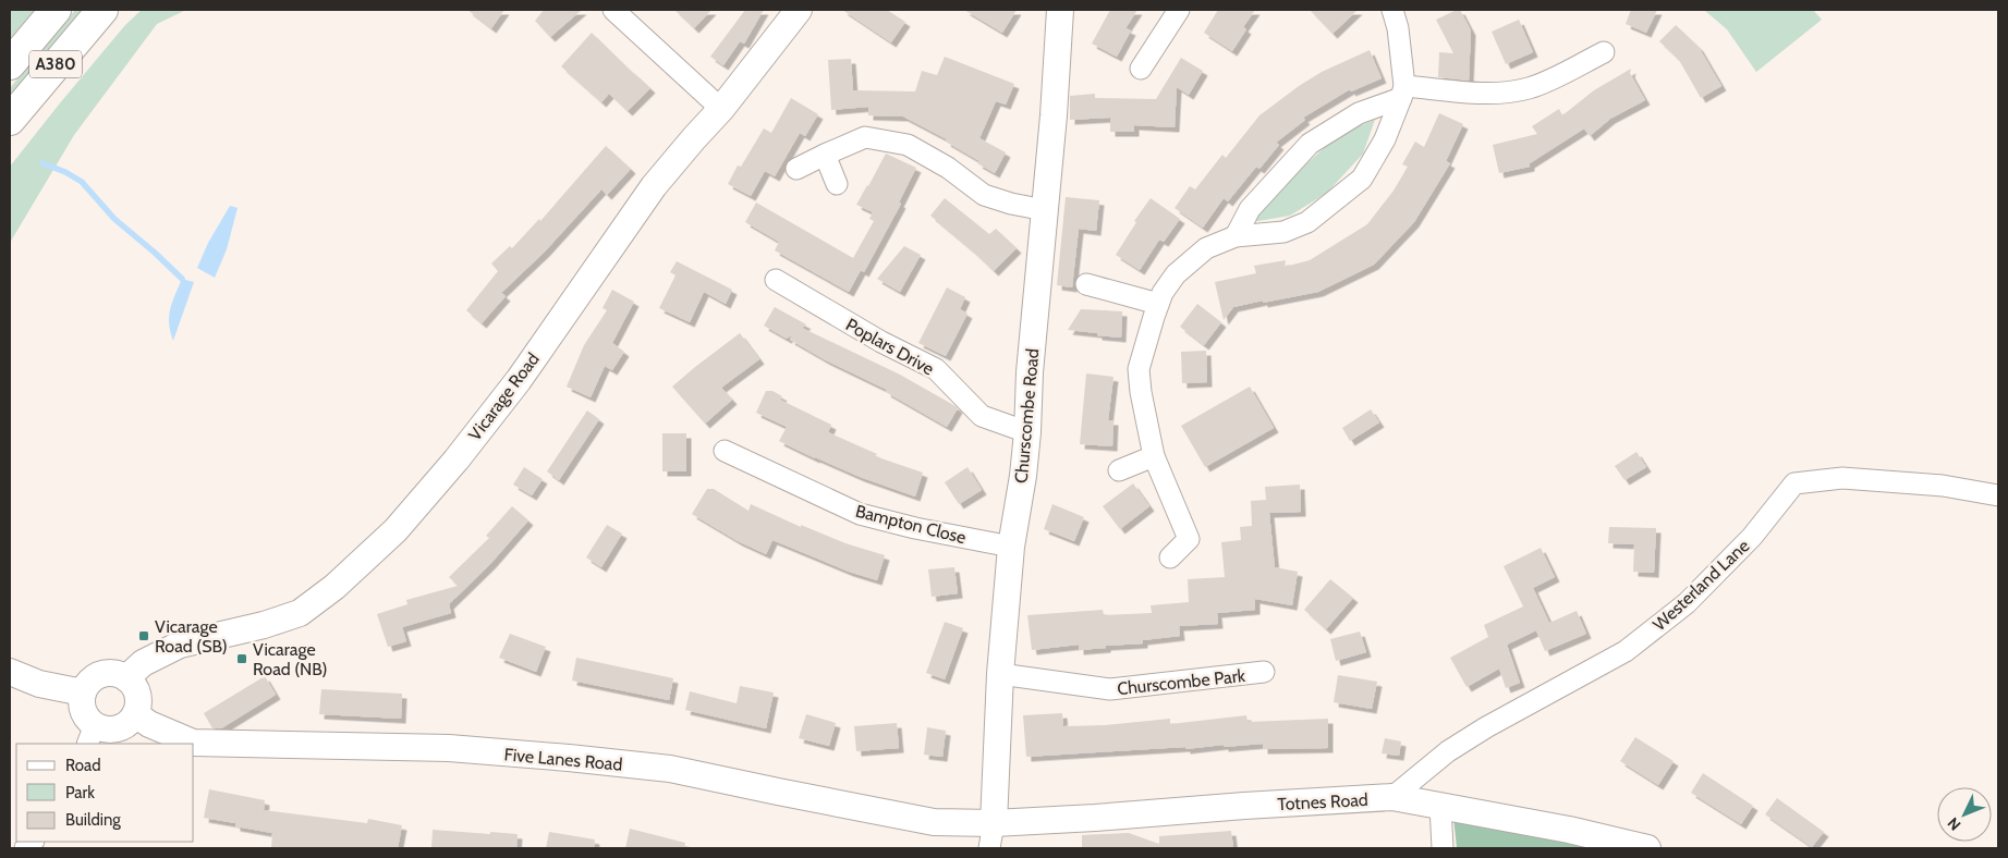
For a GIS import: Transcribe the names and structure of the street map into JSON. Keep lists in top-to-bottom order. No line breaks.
{"streets":{"highway":["A380"],"street":["Poplars Drive","Vicarage Road","Churscombe Road","Bampton Close","Westerland Lane","Churscombe Park","Five Lanes Road","Totnes Road"]},"crossings":[["Poplars Drive","Churscombe Road"],["Vicarage Road","Five Lanes Road"],["Churscombe Road","Bampton Close"],["Churscombe Road","Churscombe Park"],["Churscombe Road","Five Lanes Road"],["Churscombe Road","Totnes Road"],["Westerland Lane","Totnes Road"],["Five Lanes Road","Totnes Road"]],"places":{"transit":["Vicarage Road (SB)","Vicarage Road (NB)"]},"legend":["Road","Park","Building"],"north":"bottom left"}
